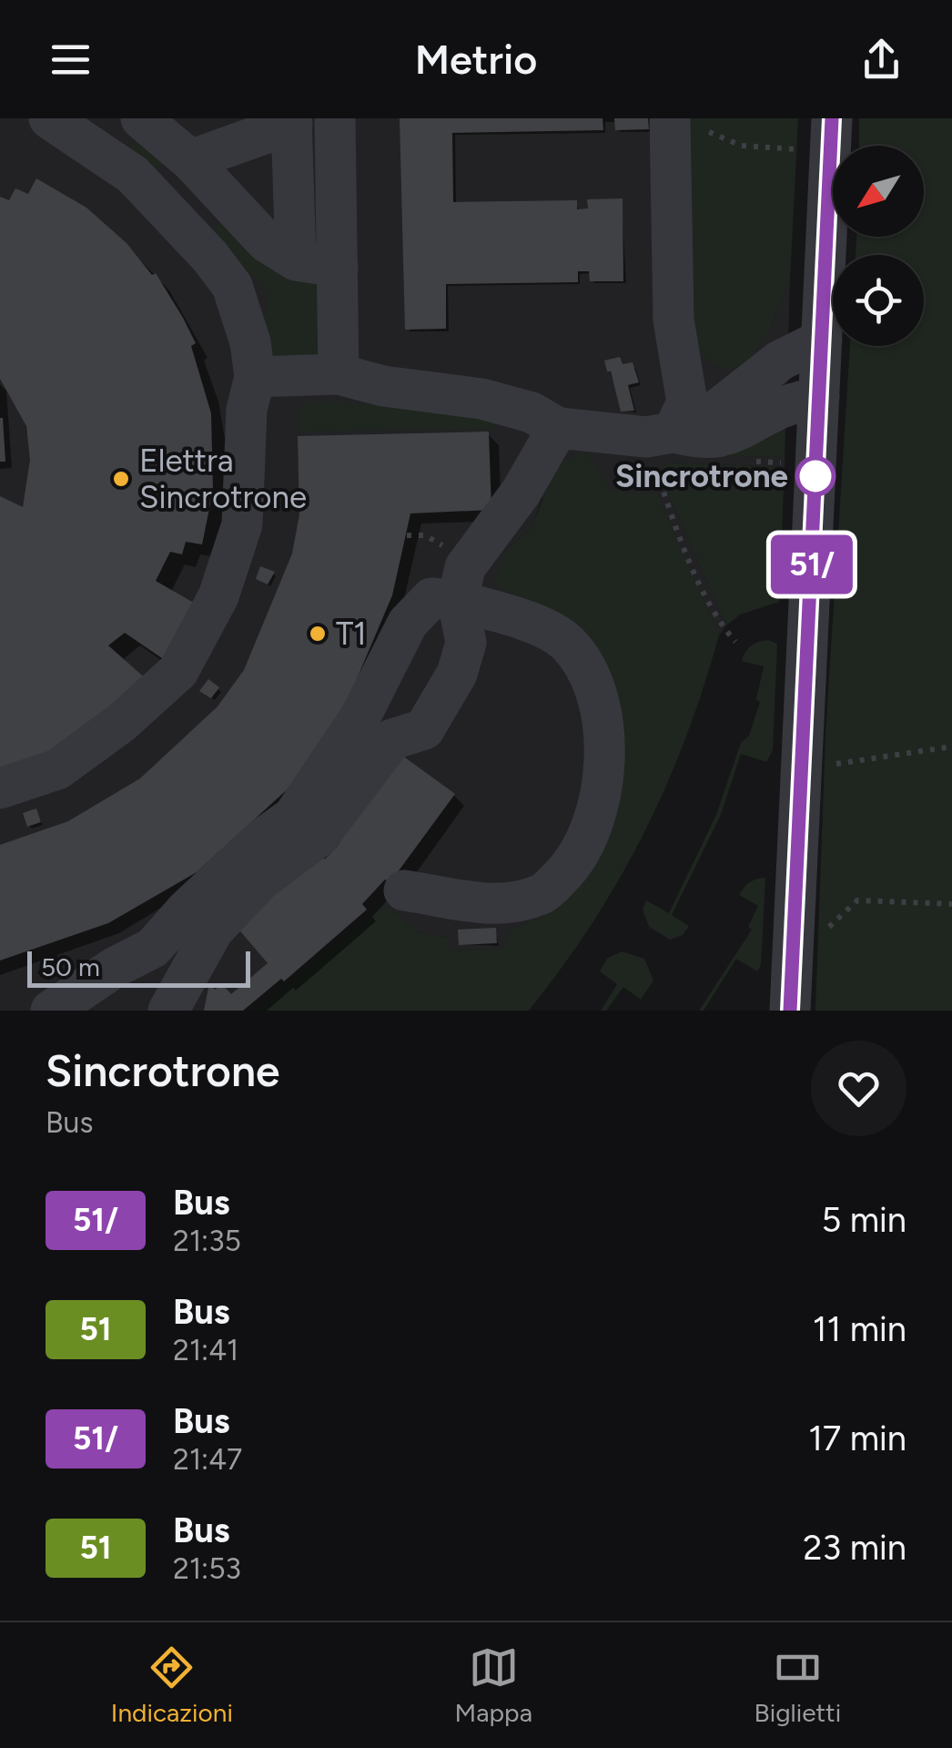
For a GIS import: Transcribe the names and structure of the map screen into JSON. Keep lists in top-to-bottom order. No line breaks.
{"places":["Sincrotrone","Elettra Sincrotrone","T1"],"lines":["bus line 51/"],"scale_bar":"50 m","north":"bottom left","page":{"header":"Metrio","on_map":"51/","scale":"50 m","heading":["Sincrotrone","Bus"],"list":[{"mark":"51/","name":"Bus","note":"21:35","value":"5 min"},{"mark":"51","name":"Bus","note":"21:41","value":"11 min"},{"mark":"51/","name":"Bus","note":"21:47","value":"17 min"},{"mark":"51","name":"Bus","note":"21:53","value":"23 min"}],"tabs":["Indicazioni","Mappa","Biglietti"]}}
